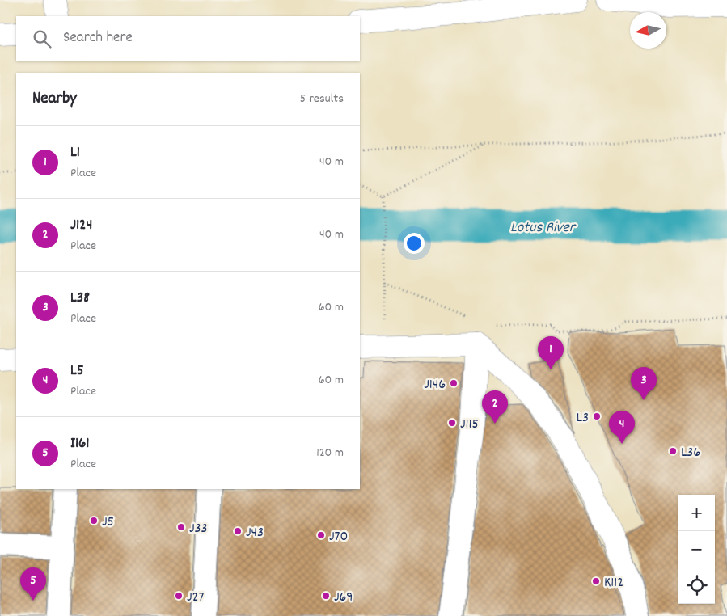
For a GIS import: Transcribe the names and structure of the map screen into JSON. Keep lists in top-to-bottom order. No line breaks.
{"water":["Lotus River"],"places":["J146","L3","J115","L36","J5","J33","J43","J70","K112","J27","J69"],"north":"left","page":{"search":"Search here","heading":["Nearby","5 results"],"list":[{"mark":"1","name":"L1","note":"Place","value":"40 m"},{"mark":"2","name":"J124","note":"Place","value":"40 m"},{"mark":"3","name":"L38","note":"Place","value":"60 m"},{"mark":"4","name":"L5","note":"Place","value":"60 m"},{"mark":"5","name":"I161","note":"Place","value":"120 m"}],"pins":["1","3","2","4","5"],"map_buttons":["+","−"]}}
